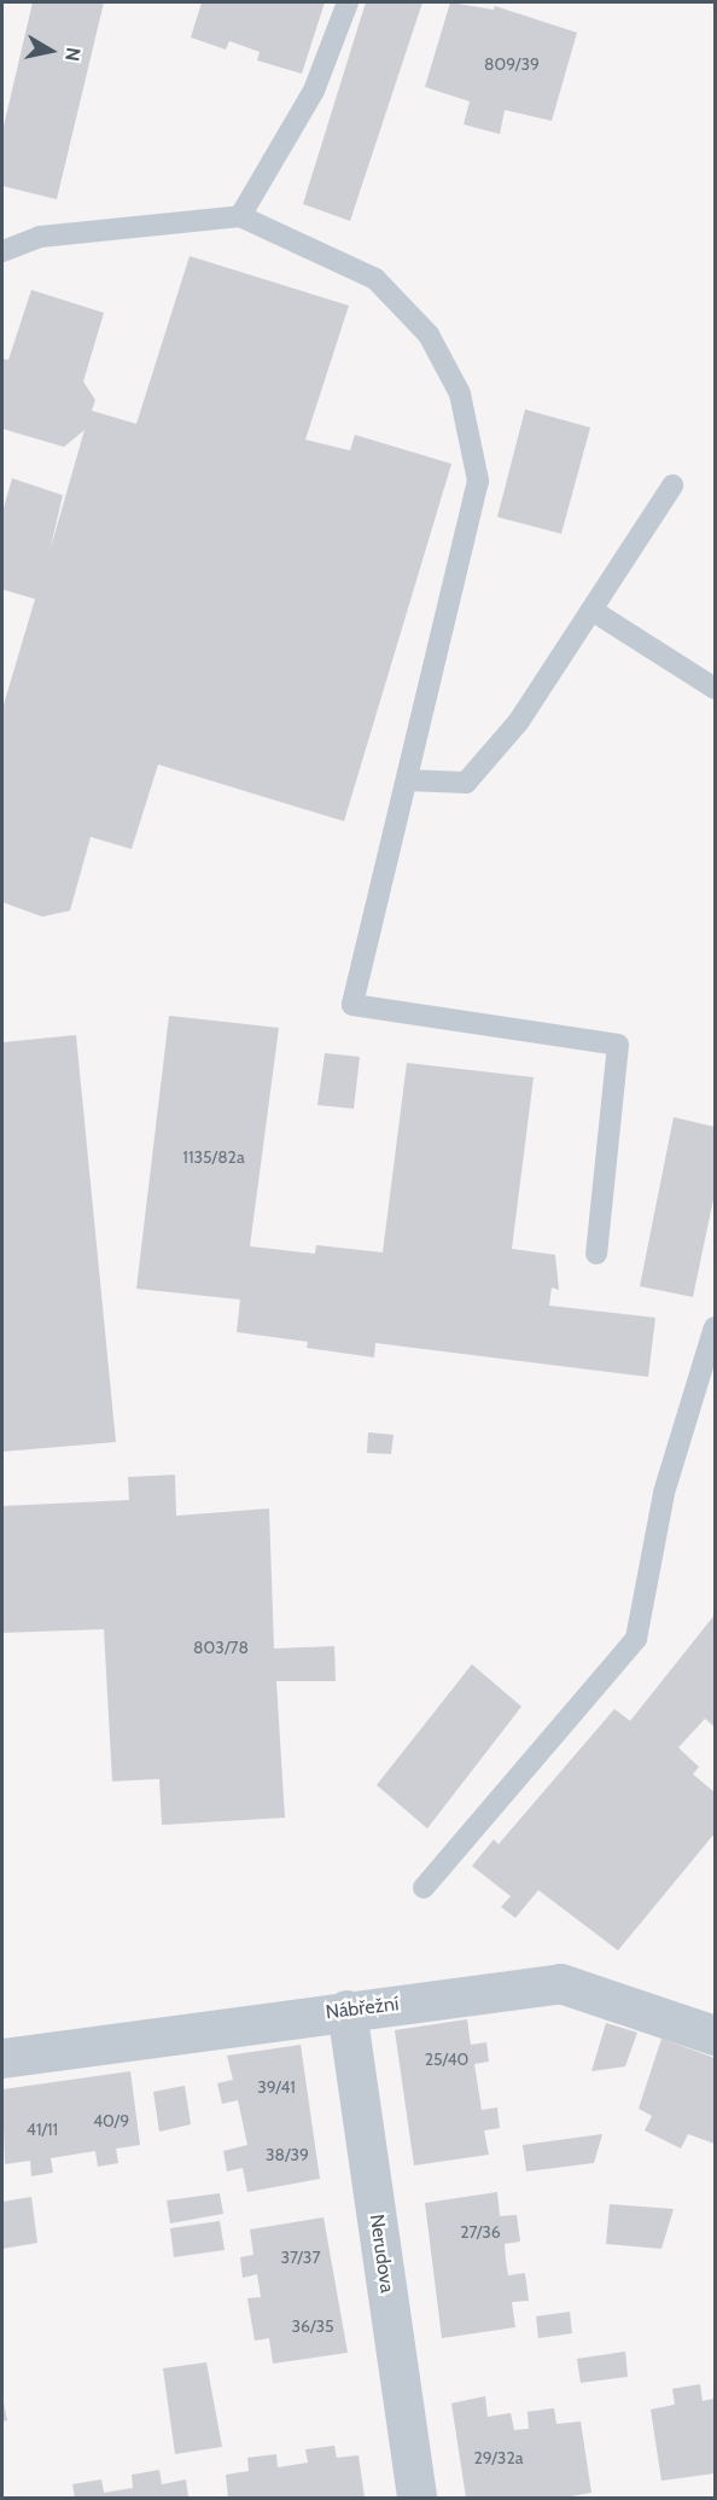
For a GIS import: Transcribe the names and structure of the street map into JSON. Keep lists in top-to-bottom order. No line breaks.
{"streets":{"street":["Nábřežní","Nerudova"]},"crossings":[["Nábřežní","Nerudova"]],"house_numbers":["809/39","1135/82a","803/78","25/40","39/41","40/9","41/11","38/39","27/36","37/37","36/35","29/32a"],"north":"right"}
